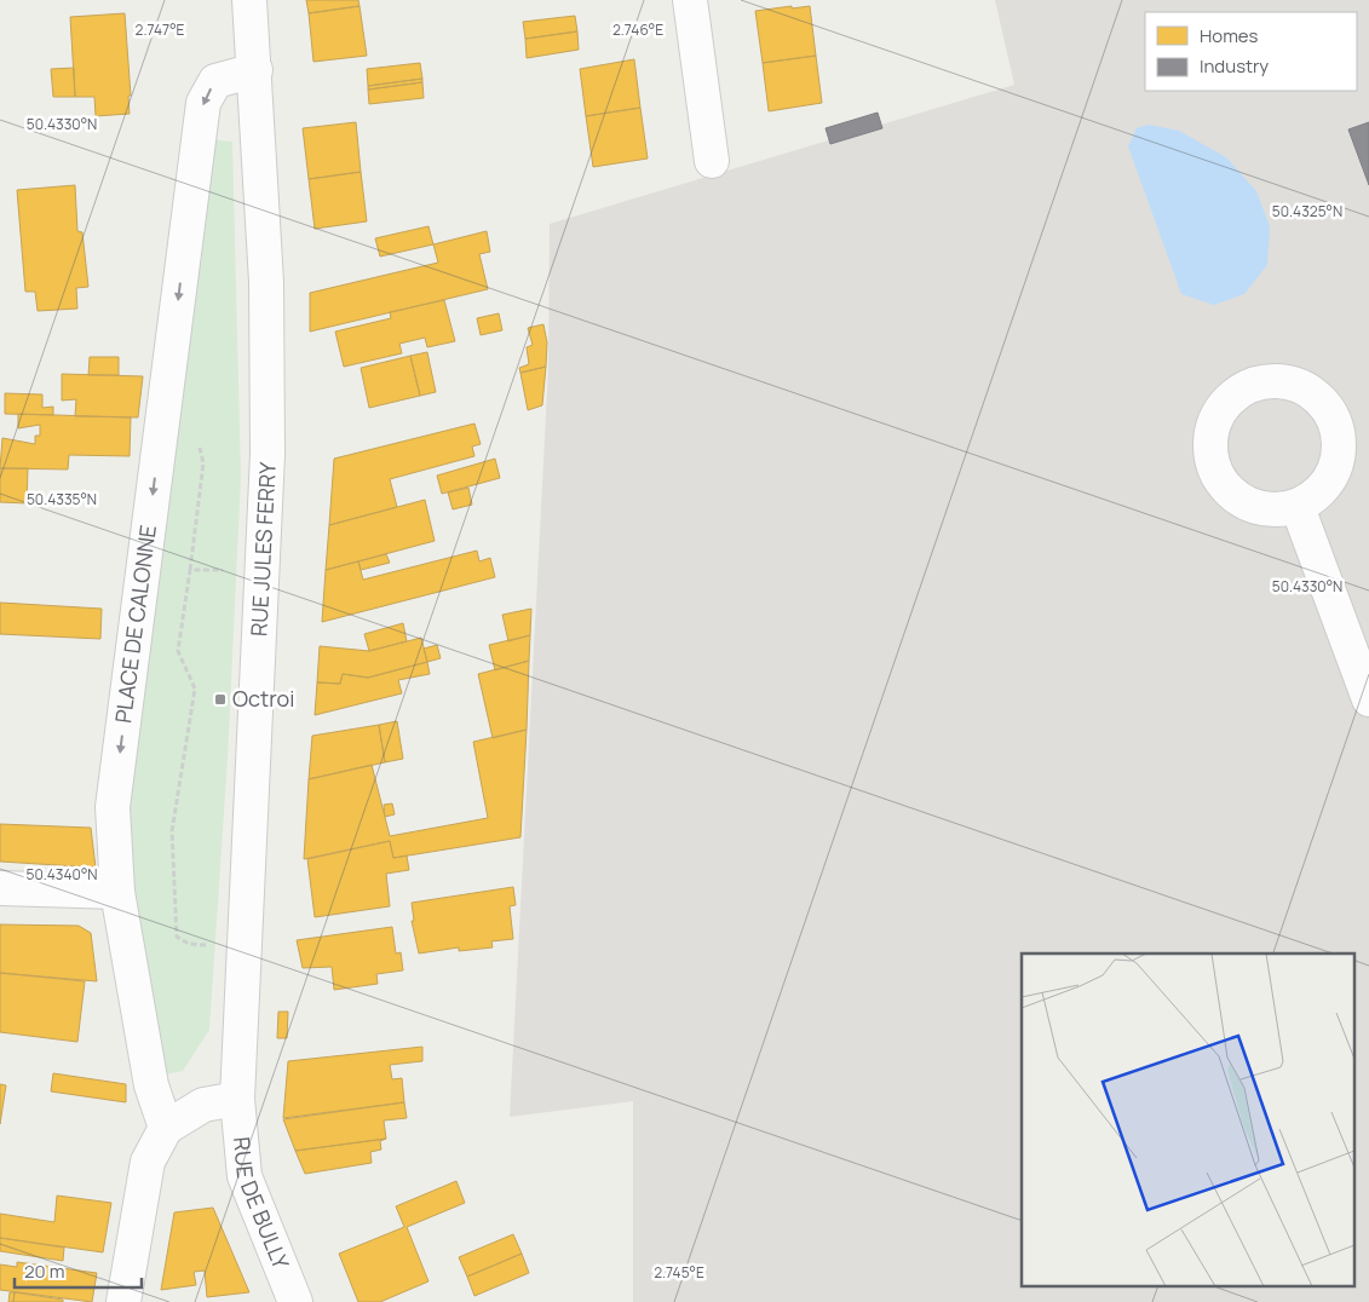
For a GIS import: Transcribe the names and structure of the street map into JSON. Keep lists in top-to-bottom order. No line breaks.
{"streets":{"street":["RUE JULES FERRY","PLACE DE CALONNE","RUE DE BULLY"]},"crossings":[["RUE JULES FERRY","PLACE DE CALONNE"],["RUE JULES FERRY","RUE DE BULLY"]],"one_way":["PLACE DE CALONNE"],"places":{"transit":["Octroi"]},"legend":["Homes","Industry"],"scale_bar":"20 m","coordinates":["2.747°E","2.746°E","50.4330°N","50.4325°N","50.4335°N","50.4340°N","2.745°E"]}
